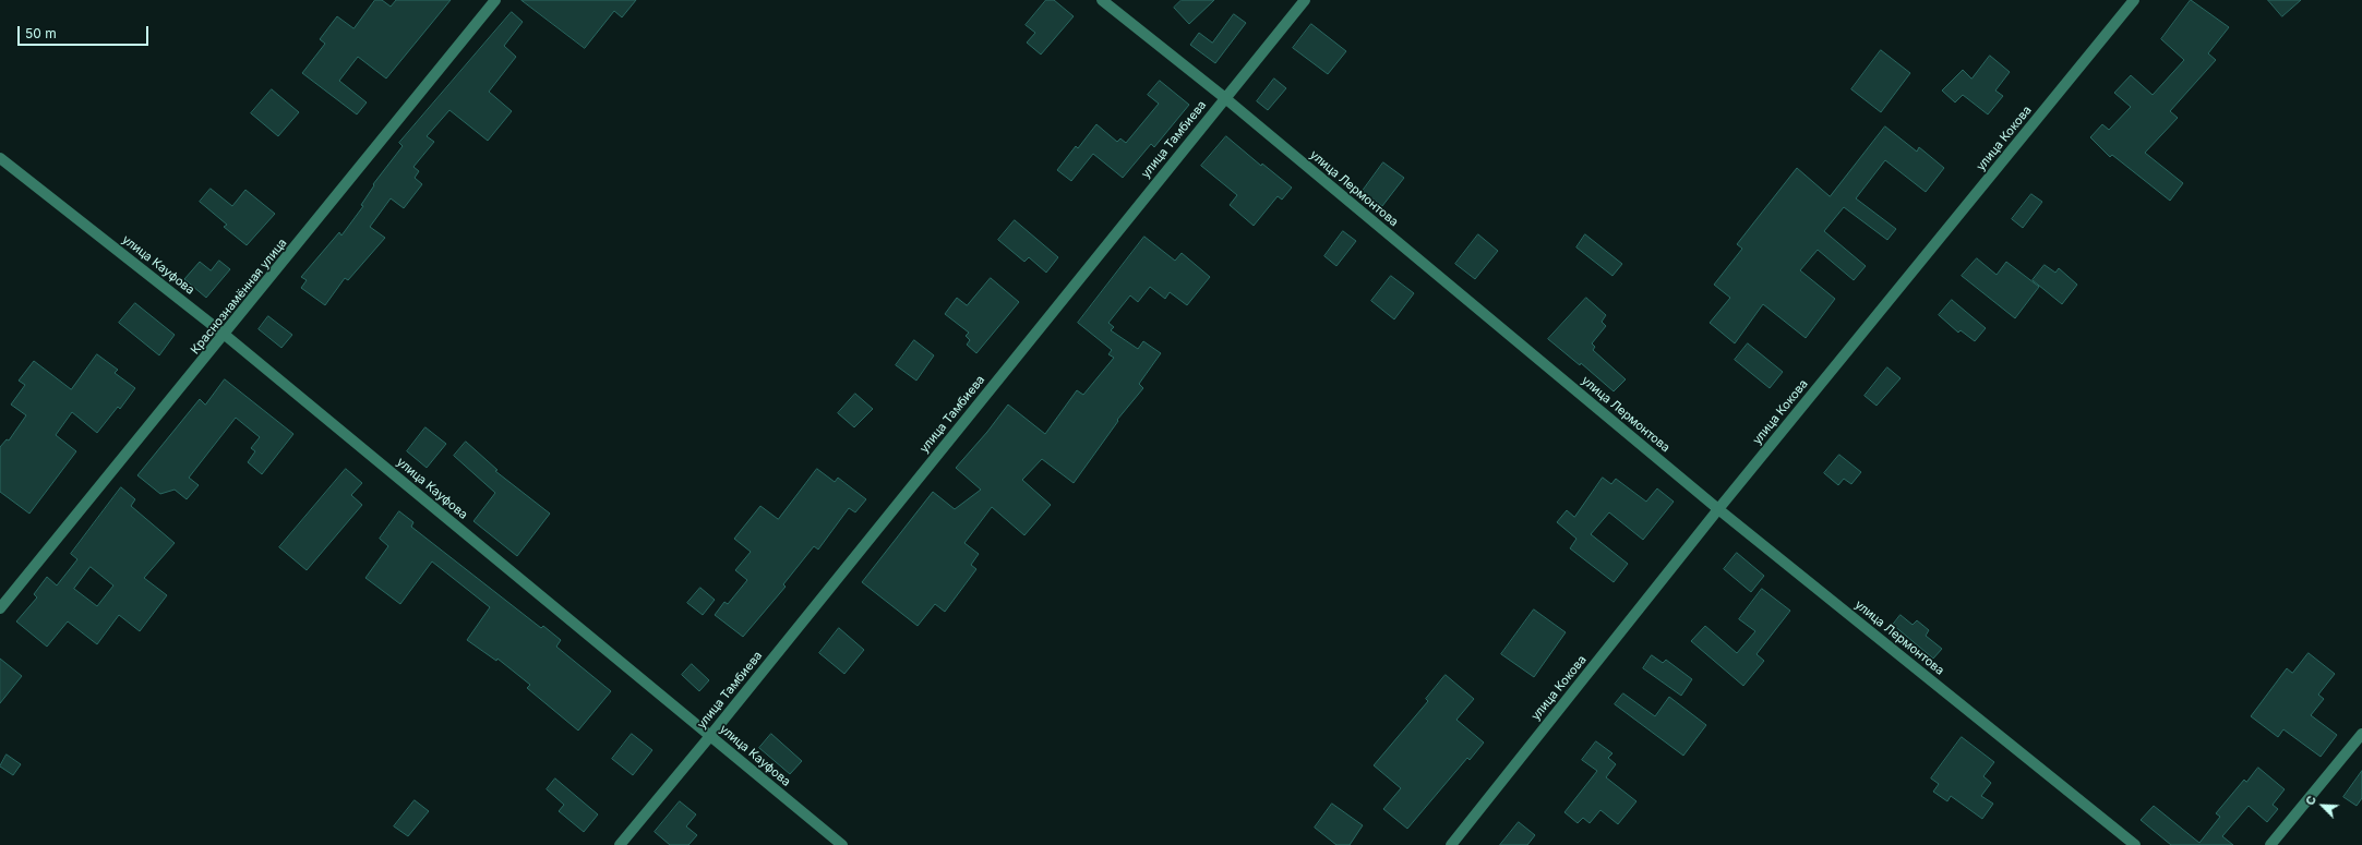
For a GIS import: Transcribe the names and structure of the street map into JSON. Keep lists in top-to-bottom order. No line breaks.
{"streets":{"street":["улица Кокова","улица Тамбиева","улица Лермонтова","улица Кауфова","Краснознамённая улица"]},"crossings":[["улица Кокова","улица Лермонтова"],["улица Тамбиева","улица Лермонтова"],["улица Тамбиева","улица Кауфова"],["улица Кауфова","Краснознамённая улица"]],"scale_bar":"50 m","north":"top left"}
